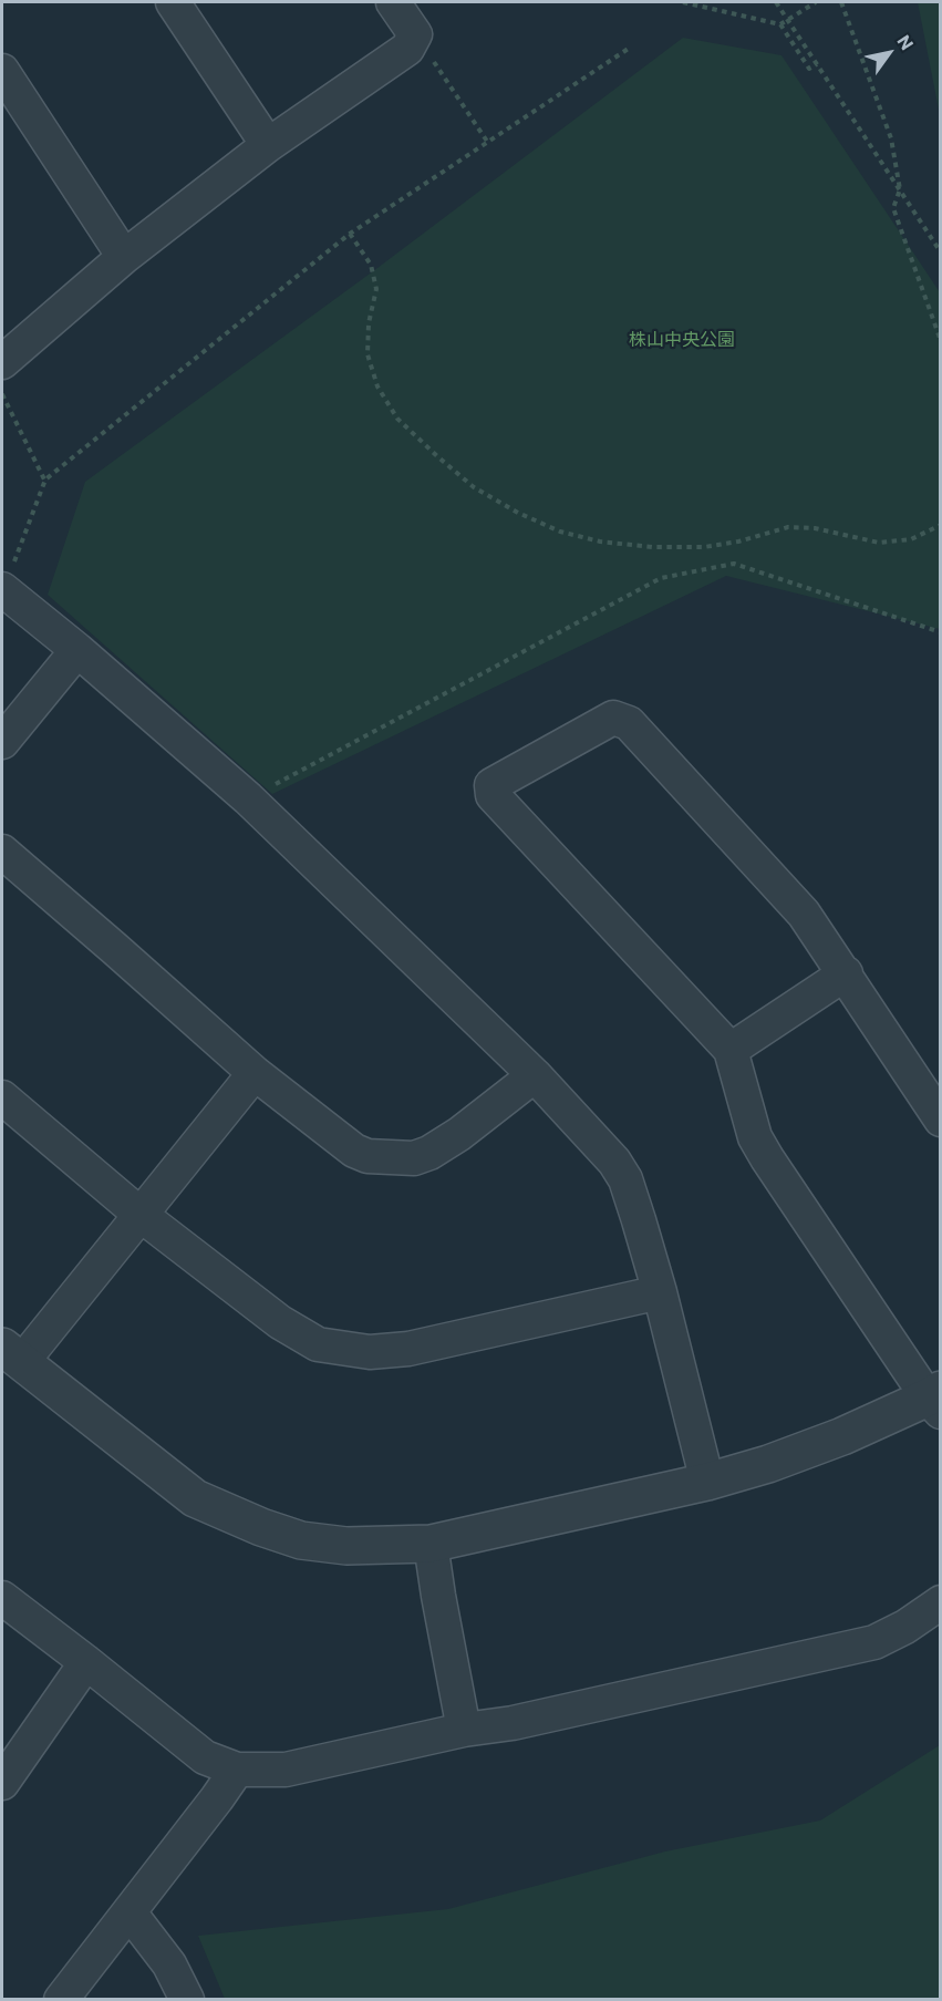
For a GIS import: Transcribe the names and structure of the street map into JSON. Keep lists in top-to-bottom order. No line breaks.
{"parks":["株山中央公園"],"north":"top right"}
